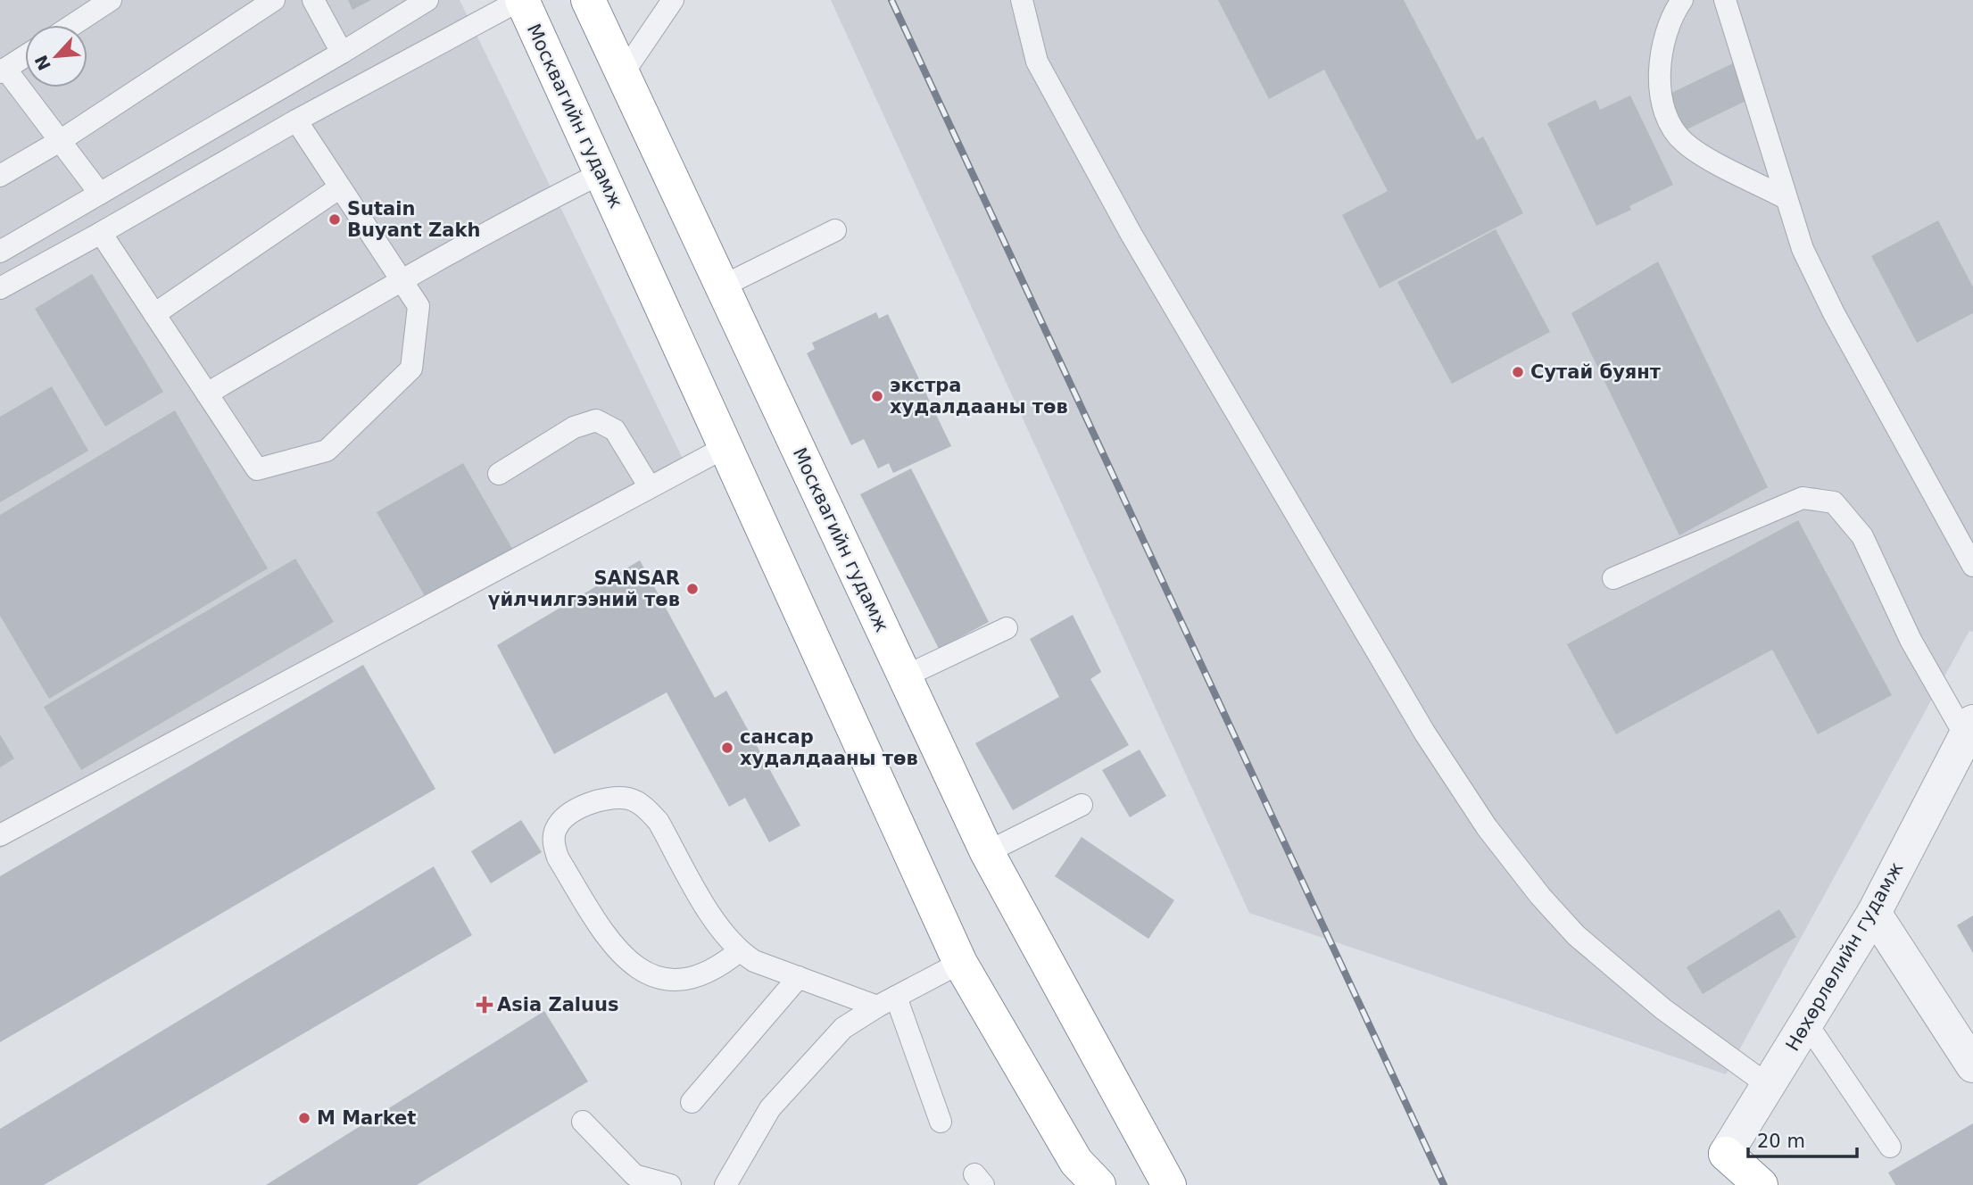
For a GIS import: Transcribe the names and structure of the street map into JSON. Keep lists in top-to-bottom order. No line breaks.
{"streets":{"highway":["Москвагийн гудамж"],"street":["Нөхөрлөлийн гудамж"]},"places":{"other":["Sutain Buyant Zakh","Сутай буянт","экстра худалдааны төв","SANSAR үйлчилгээний төв","сансар худалдааны төв","М Market"],"health":["Asia Zaluus"]},"scale_bar":"20 m","north":"bottom left"}
